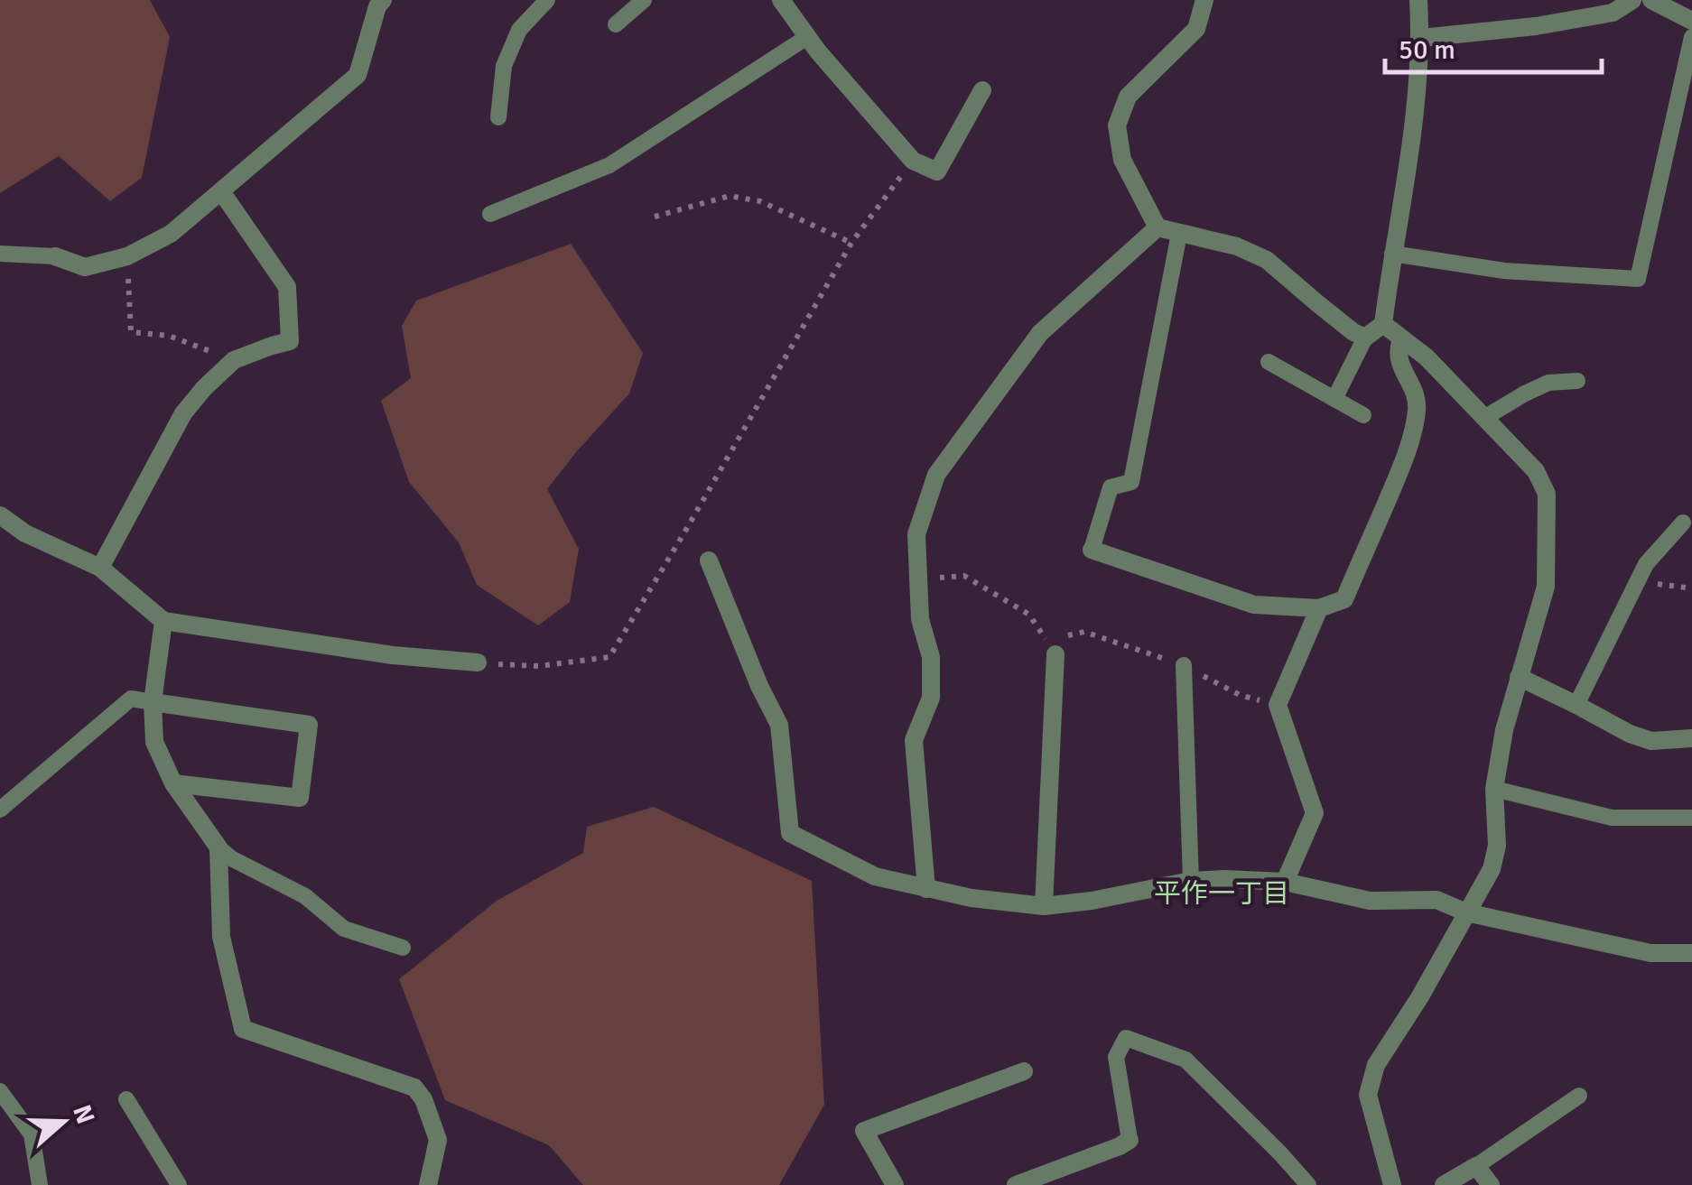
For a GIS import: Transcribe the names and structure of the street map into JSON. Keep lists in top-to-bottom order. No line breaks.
{"districts":["平作一丁目"],"scale_bar":"50 m","north":"right"}
